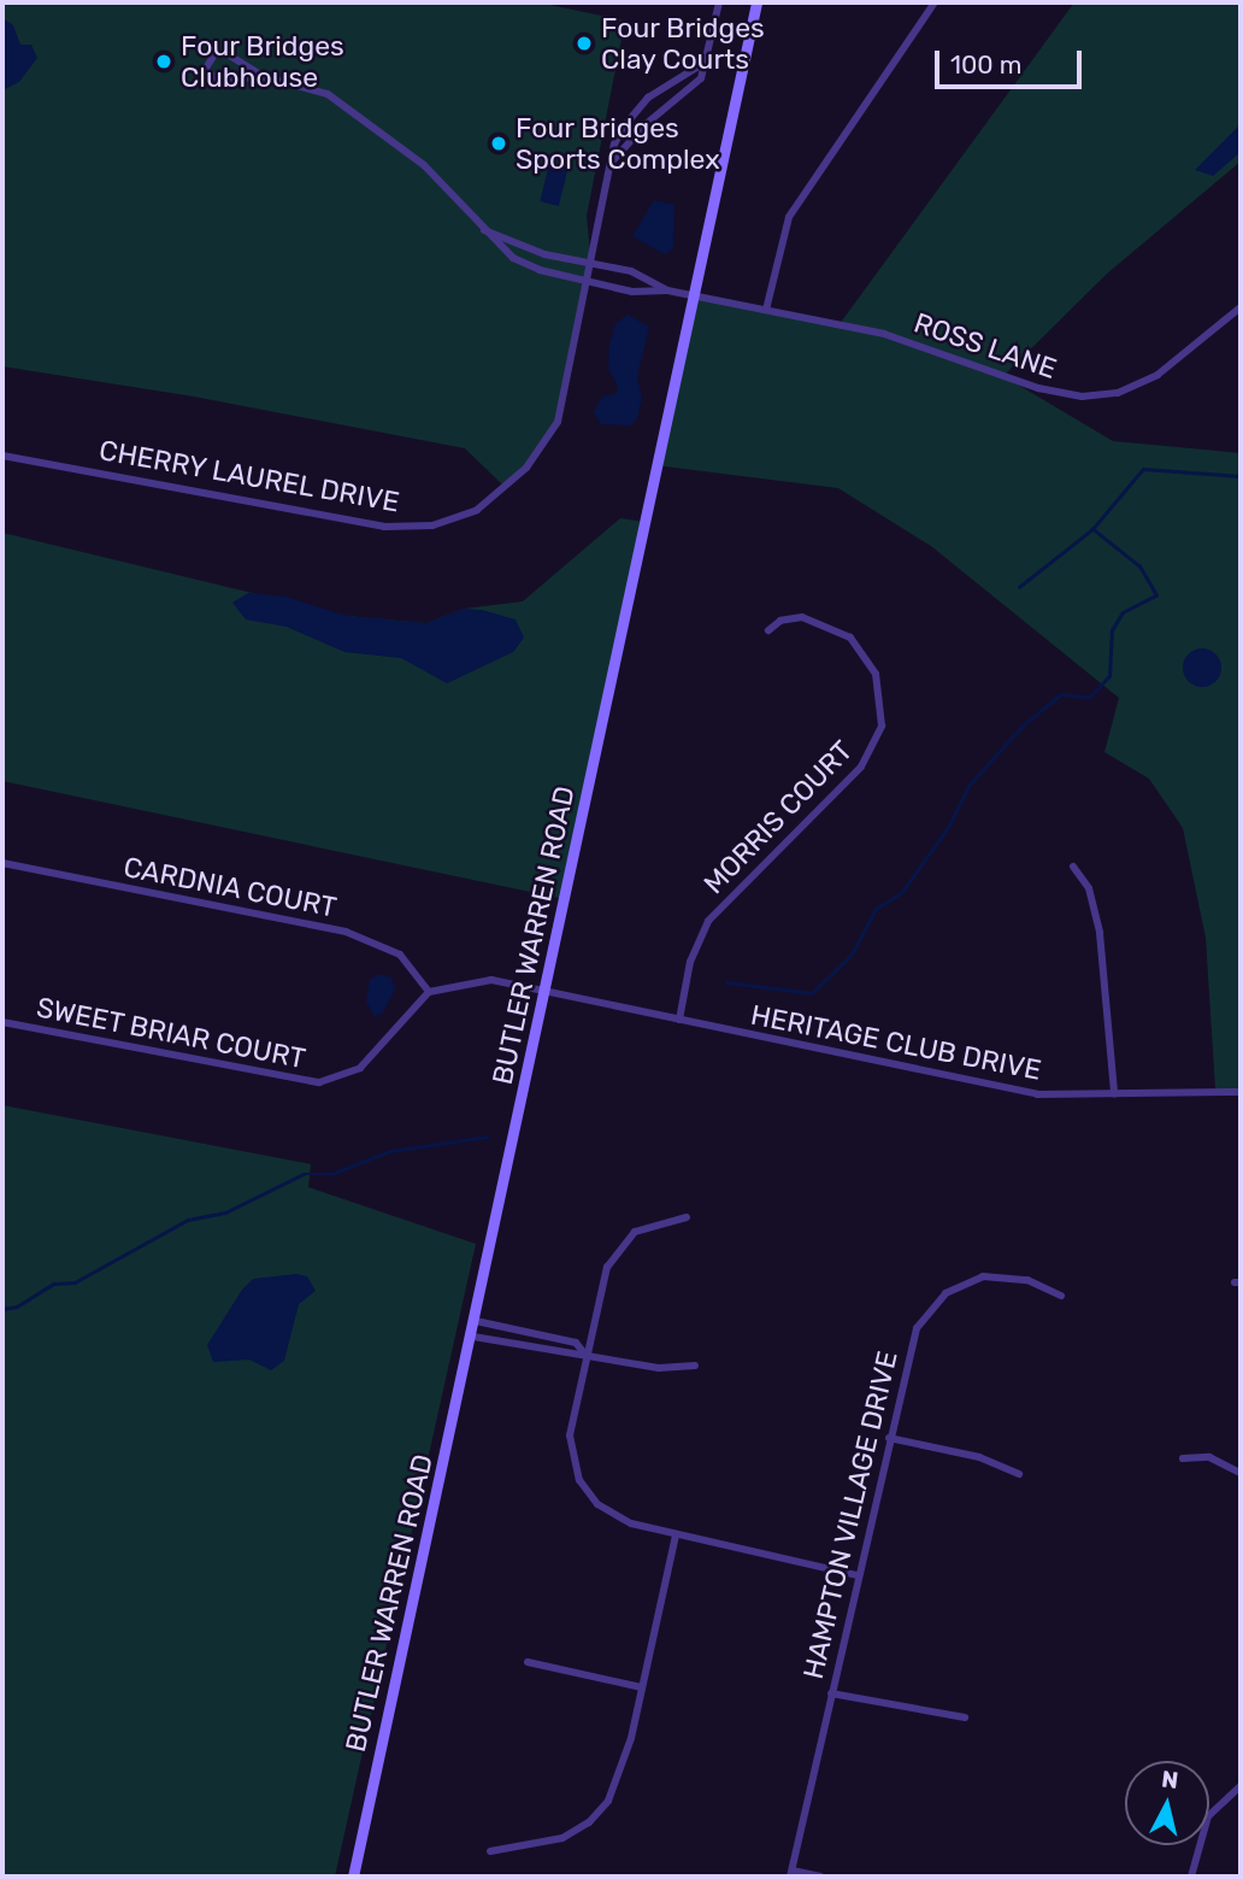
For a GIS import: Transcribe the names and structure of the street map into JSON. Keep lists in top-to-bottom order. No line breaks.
{"streets":{"main road":["BUTLER WARREN ROAD"],"street":["ROSS LANE","CHERRY LAUREL DRIVE","MORRIS COURT","CARDNIA COURT","SWEET BRIAR COURT","HERITAGE CLUB DRIVE","HAMPTON VILLAGE DRIVE"]},"crossings":[["ROSS LANE","BUTLER WARREN ROAD"],["MORRIS COURT","HERITAGE CLUB DRIVE"],["CARDNIA COURT","SWEET BRIAR COURT"],["BUTLER WARREN ROAD","HERITAGE CLUB DRIVE"]],"places":["Four Bridges Clay Courts","Four Bridges Clubhouse","Four Bridges Sports Complex"],"scale_bar":"100 m","north":"top"}
